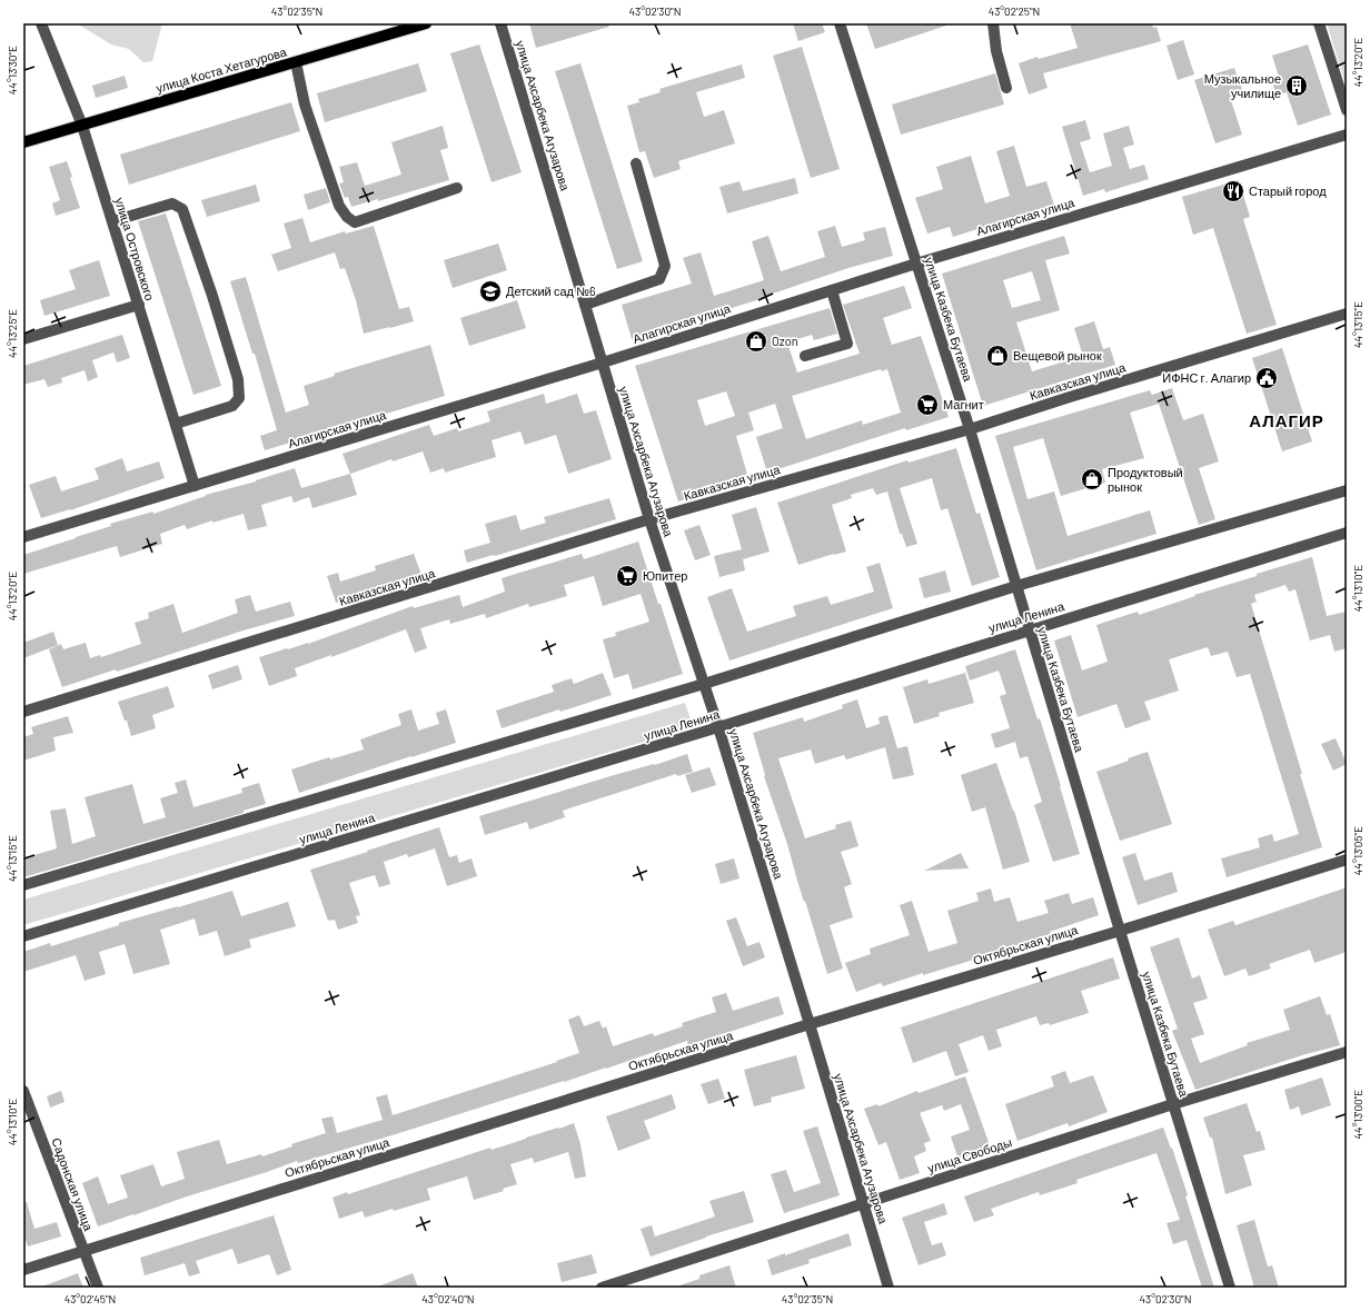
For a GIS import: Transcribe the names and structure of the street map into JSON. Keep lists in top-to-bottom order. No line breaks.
{"streets":{"main road":["улица Коста Хетагурова"],"street":["улица Ахсарбека Агузарова","Алагирская улица","улица Островского","улица Казбека Бутаева","Кавказская улица","улица Ленина","Октябрьская улица","улица Свободы","Садонская улица"]},"crossings":[["улица Коста Хетагурова","улица Островского"],["улица Ахсарбека Агузарова","Алагирская улица"],["улица Ахсарбека Агузарова","Кавказская улица"],["улица Ахсарбека Агузарова","улица Ленина"],["улица Ахсарбека Агузарова","Октябрьская улица"],["улица Ахсарбека Агузарова","улица Свободы"],["Алагирская улица","улица Островского"],["Алагирская улица","улица Казбека Бутаева"],["улица Казбека Бутаева","Кавказская улица"],["улица Казбека Бутаева","улица Ленина"],["улица Казбека Бутаева","Октябрьская улица"],["улица Казбека Бутаева","улица Свободы"],["Октябрьская улица","Садонская улица"]],"districts":["АЛАГИР"],"places":{"building":["Музыкальное училище"],"restaurant":["Старый город"],"school or university":["Детский сад №6"],"shop":["Ozon","Вещевой рынок","Продуктовый рынок"],"public building":["ИФНС г. Алагир"],"supermarket":["Магнит","Юпитер"]},"coordinates":["43°02'35\"N","43°02'30\"N","43°02'25\"N","44°13'20\"E","44°13'30\"E","44°13'15\"E","44°13'25\"E","44°13'10\"E","44°13'05\"E","44°13'00\"E","43°02'45\"N","43°02'40\"N"]}
